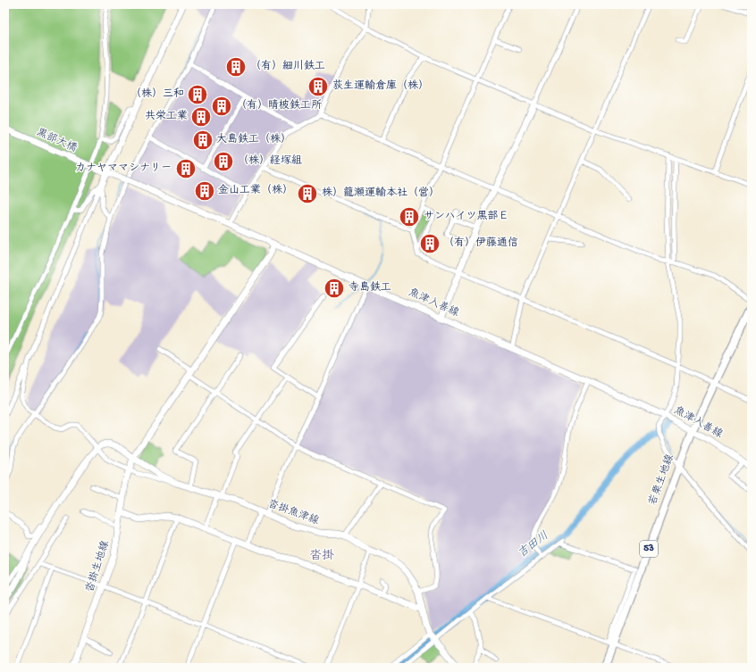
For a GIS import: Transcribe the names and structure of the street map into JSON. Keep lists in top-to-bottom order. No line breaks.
{"streets":{"main road":["黒部大橋","魚津入善線","若栗生地線","沓掛魚津線","53","沓掛生地線"]},"crossings":[["黒部大橋","魚津入善線"],["魚津入善線","若栗生地線"]],"districts":["沓掛"],"water":["吉田川"],"places":{"building":["（有）細川鉄工","荻生運輸倉庫（株）","（株）三和","（有）晴柀鉄工所","共栄工業","大島鉄工（株）","（株）経塚組","カナヤママシナリー","金山工業（株）","株）籠瀬運輸本社（営）","サンハイツ黒部Ｅ","（有）伊藤通信","寺島鉄工"]}}
